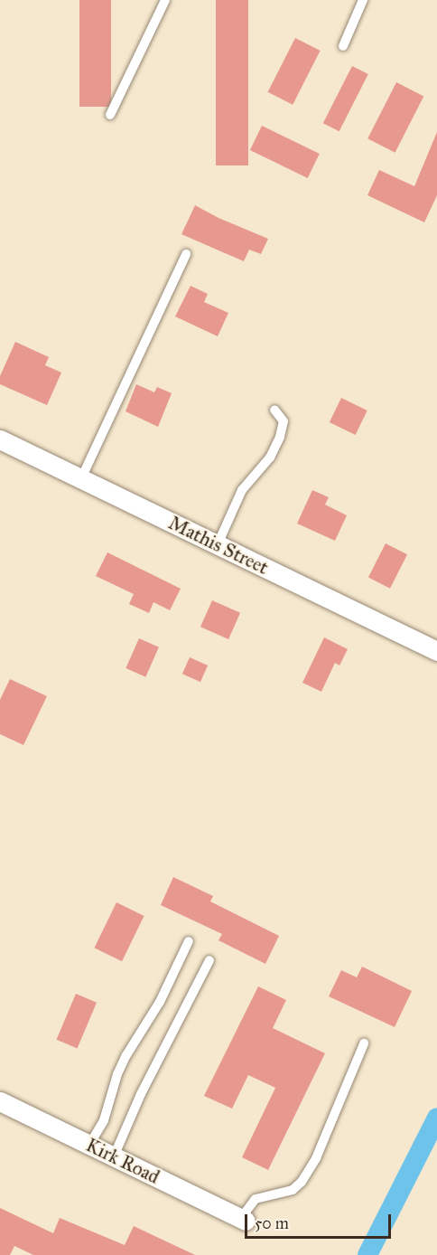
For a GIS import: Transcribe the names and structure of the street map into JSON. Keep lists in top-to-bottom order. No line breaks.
{"streets":{"street":["Mathis Street","Kirk Road"]},"scale_bar":"50 m"}
